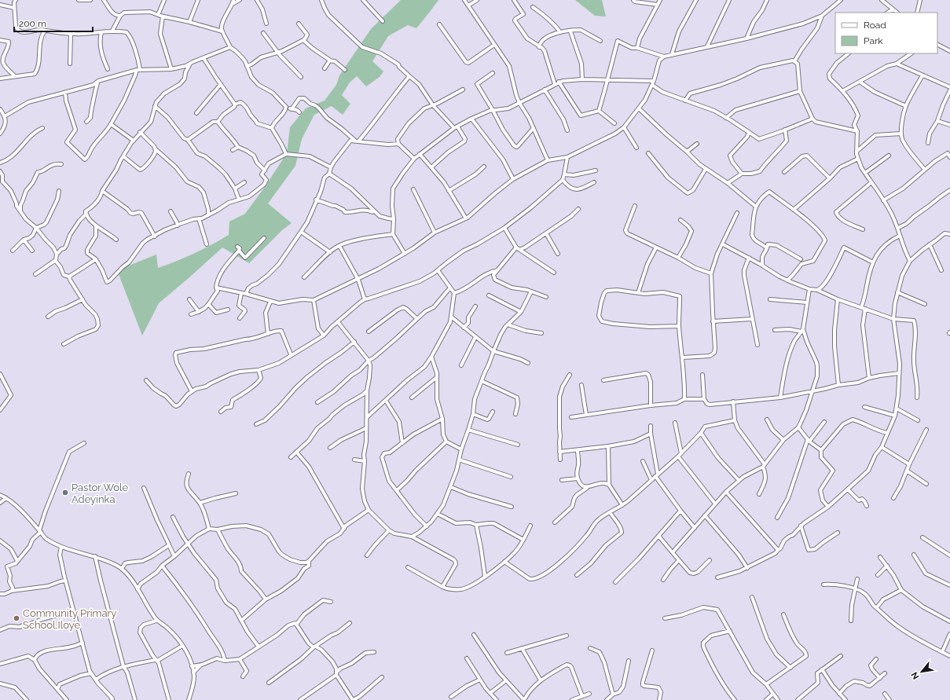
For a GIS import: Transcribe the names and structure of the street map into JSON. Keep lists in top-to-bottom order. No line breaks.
{"places":["Pastor Wole Adeyinka","Community Primary School,Iloye"],"legend":["Road","Park"],"scale_bar":"200 m","north":"bottom left"}
